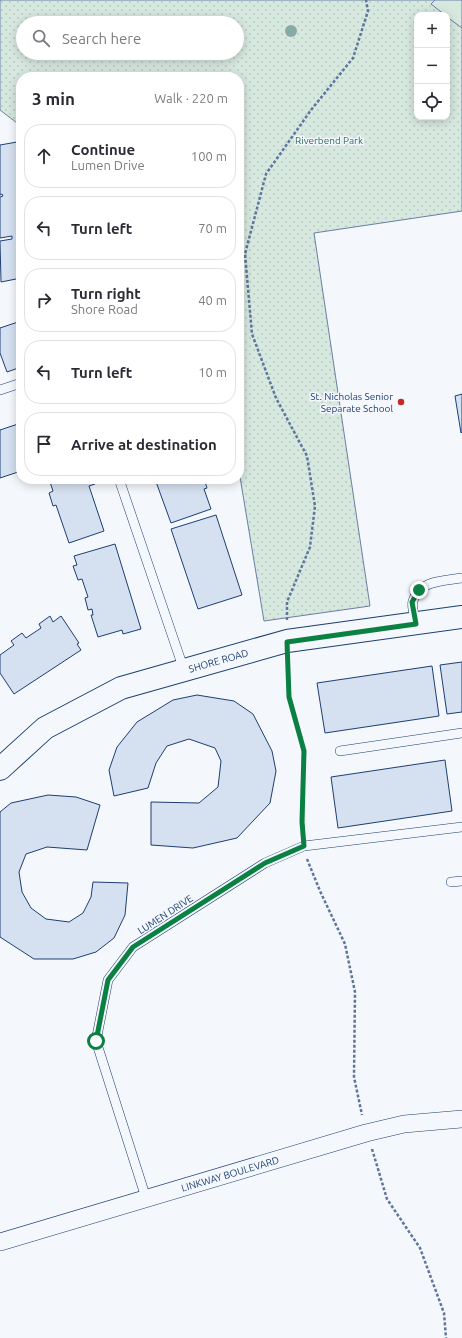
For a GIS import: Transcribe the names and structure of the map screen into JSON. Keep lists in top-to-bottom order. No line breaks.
{"streets":{"street":["SHORE ROAD","LINKWAY BOULEVARD"],"lane":["LUMEN DRIVE"]},"crossings":[["LUMEN DRIVE","LINKWAY BOULEVARD"]],"parks":["Riverbend Park"],"places":["St. Nicholas Senior Separate School"],"page":{"map_buttons":["+","−"],"search":"Search here","heading":["3 min","Walk · 220 m"],"list":[["Continue","Lumen Drive","100 m"],["Turn left","70 m"],["Turn right","Shore Road","40 m"],["Turn left","10 m"],"Arrive at destination"]}}
